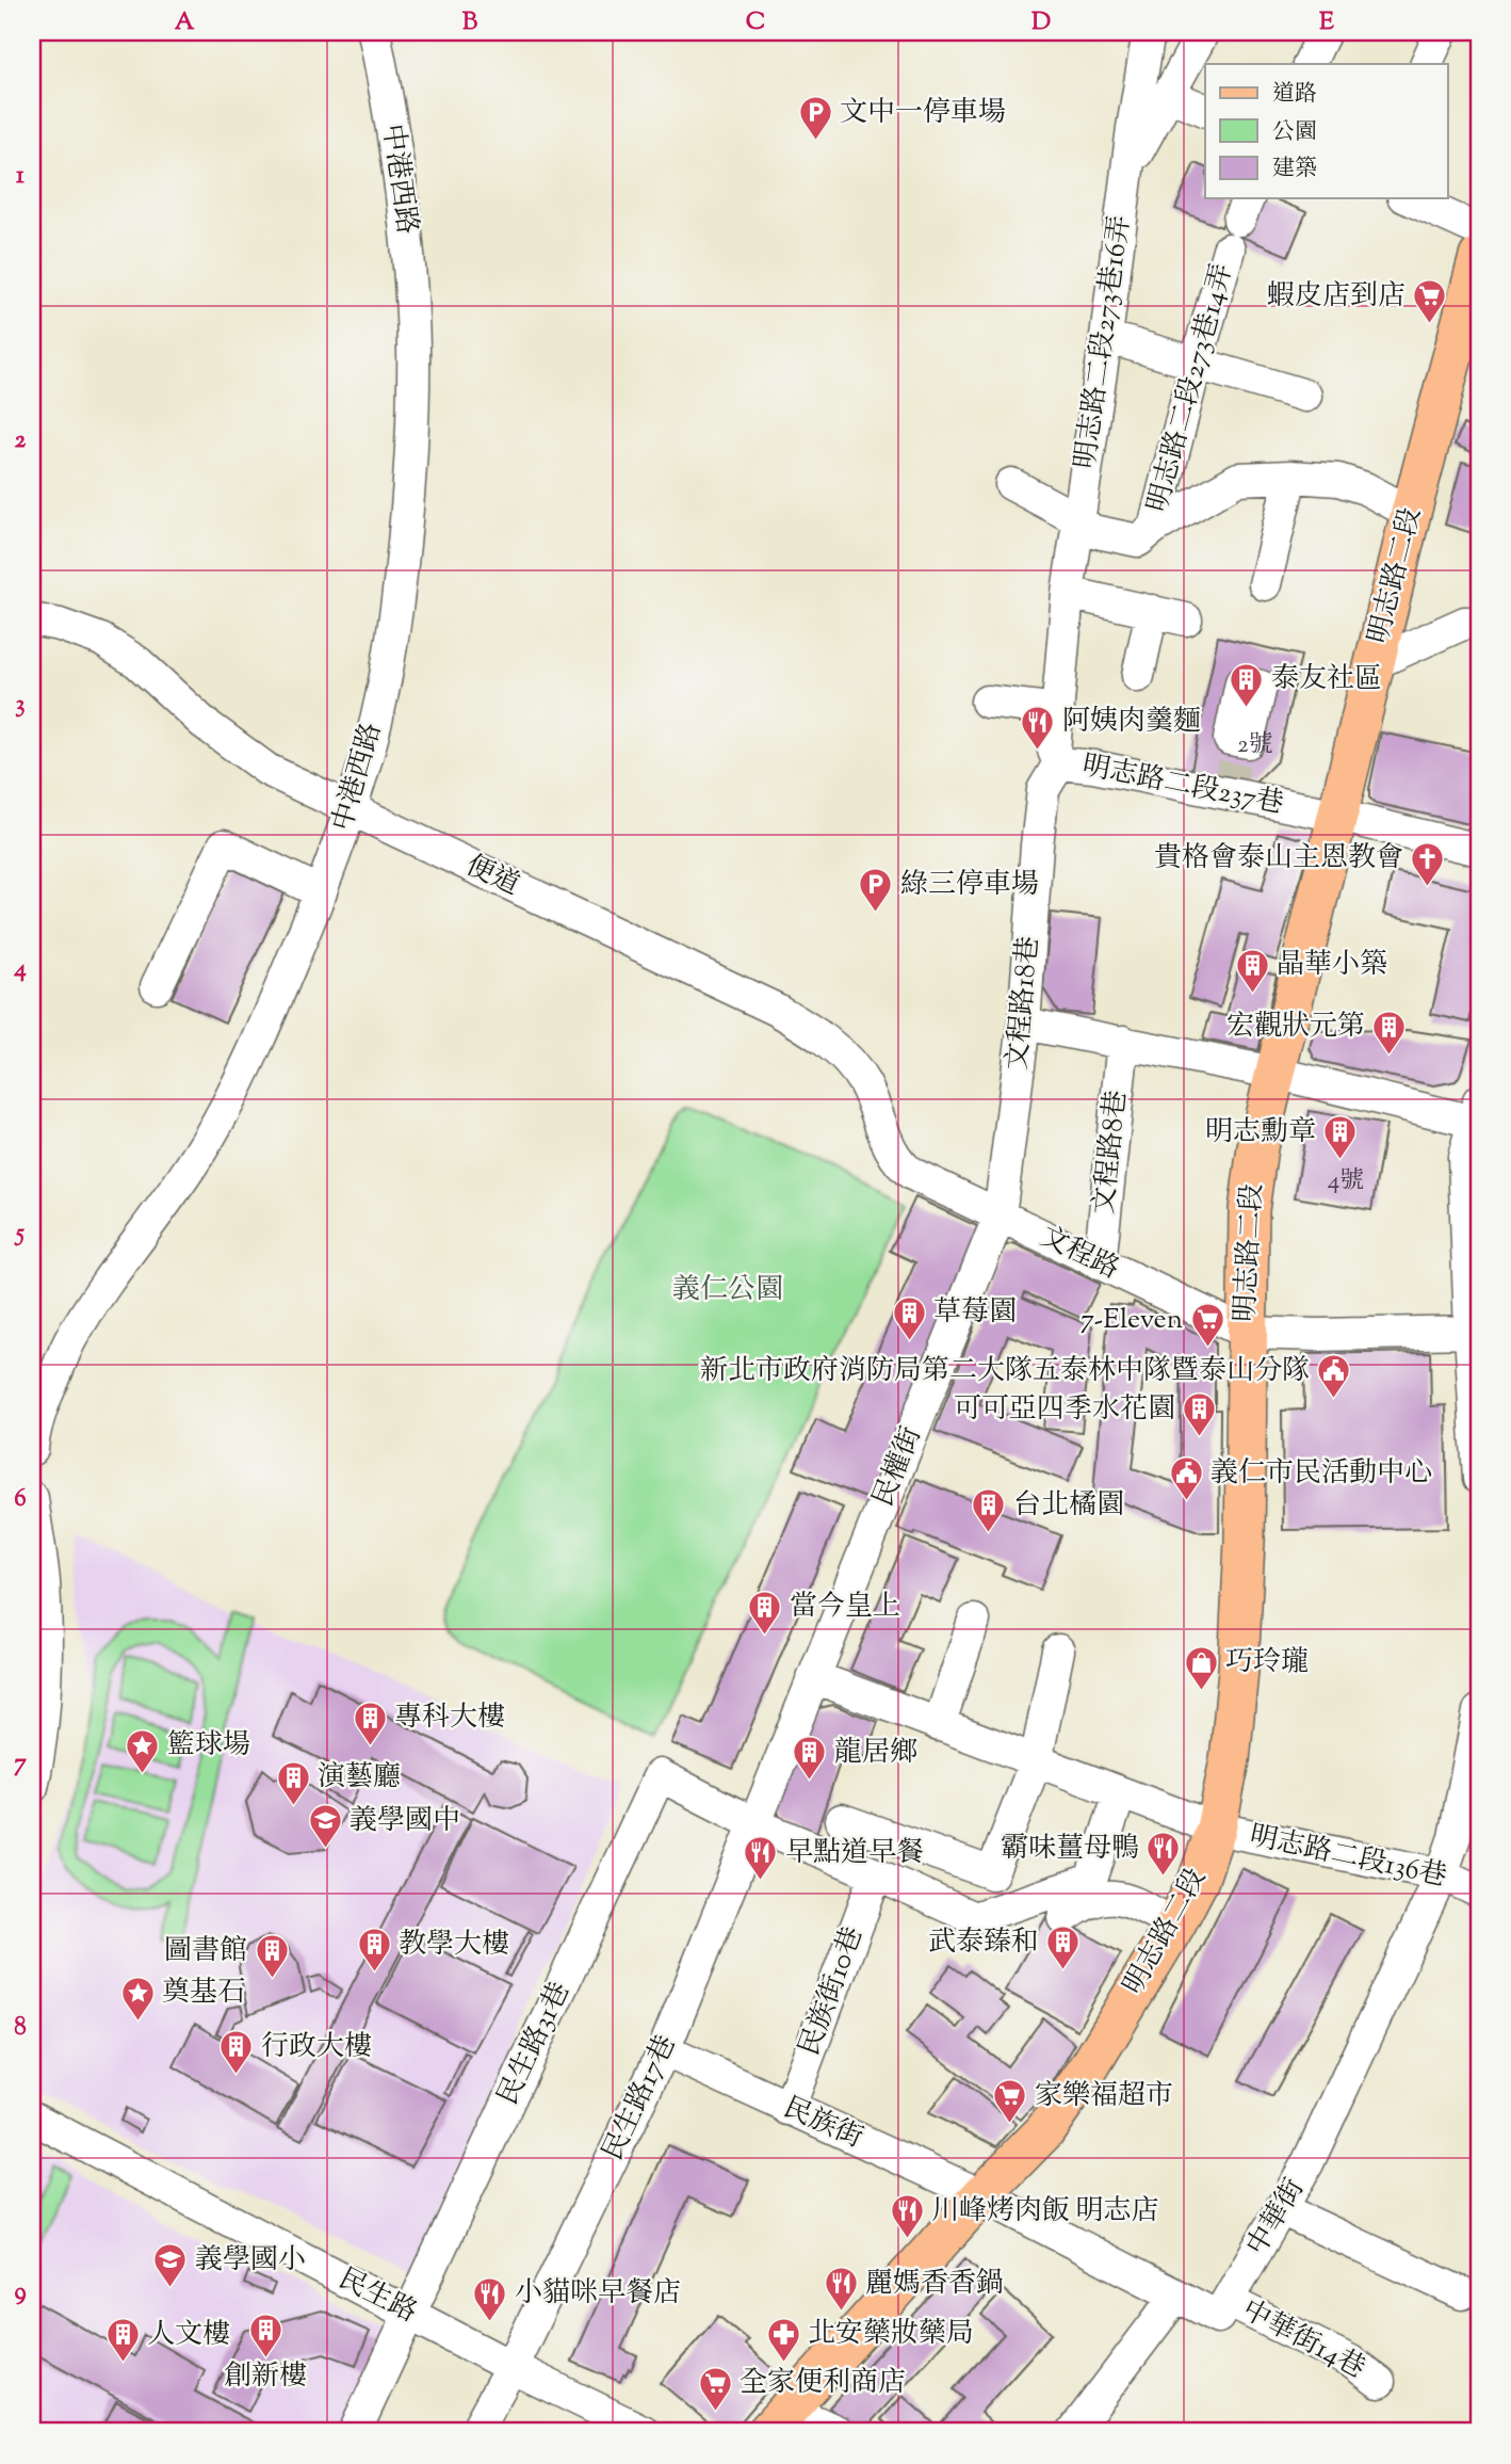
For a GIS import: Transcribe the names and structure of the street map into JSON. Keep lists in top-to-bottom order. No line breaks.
{"streets":{"main road":["明志路二段"],"street":["中港西路","明志路二段273巷16弄","明志路二段273巷14弄","明志路二段237巷","便道","文程路18巷","文程路8巷","文程路","民權街","明志路二段136巷","民族街10巷","民生路31巷","民生路17巷","民族街","中華街","民生路","中華街14巷"]},"crossings":[["中港西路","便道"],["明志路二段273巷16弄","明志路二段237巷"],["明志路二段","明志路二段237巷"],["明志路二段","文程路"],["明志路二段","明志路二段136巷"],["明志路二段","民族街"],["明志路二段237巷","文程路18巷"],["便道","文程路"],["文程路18巷","文程路"],["文程路18巷","民權街"],["文程路8巷","文程路"],["文程路","民權街"],["民權街","民生路31巷"],["民權街","民生路17巷"],["明志路二段136巷","中華街"],["民族街10巷","民族街"],["民生路31巷","民生路17巷"],["民生路31巷","民生路"],["民生路17巷","民族街"],["民生路17巷","民生路"],["中華街","中華街14巷"]],"parks":["義仁公園"],"places":{"parking":["文中一停車場","綠三停車場"],"supermarket":["蝦皮店到店","7-Eleven","家樂福超市","全家便利商店"],"building":["泰友社區","晶華小築","宏觀狀元第","明志勳章","草莓園","可可亞四季水花園","台北橘園","當今皇上","專科大樓","龍居鄉","演藝廳","武泰臻和","教學大樓","圖書館","行政大樓","創新樓","人文樓"],"restaurant":["阿姨肉羹麵","霸味薑母鴨","早點道早餐","川峰烤肉飯 明志店","麗媽香香鍋","小貓咪早餐店"],"church":["貴格會泰山主恩教會"],"public building":["新北市政府消防局第二大隊五泰林中隊暨泰山分隊","義仁市民活動中心"],"shop":["巧玲瓏"],"place":["籃球場","奠基石"],"school or university":["義學國中","義學國小"],"pharmacy":["北安藥妝藥局"]},"house_numbers":["2號","4號"],"legend":["道路","公園","建築"],"grid":{"columns":["A","B","C","D","E"],"rows":["1","2","3","4","5","6","7","8","9"]}}
